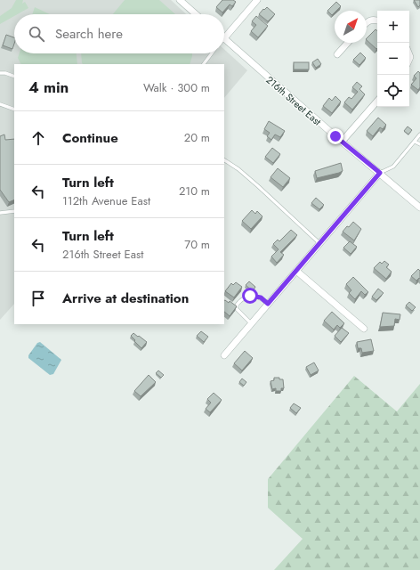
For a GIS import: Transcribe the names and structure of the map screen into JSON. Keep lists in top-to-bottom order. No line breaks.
{"streets":{"street":["216th Street East"]},"north":"top right","page":{"map_buttons":["+","−"],"search":"Search here","heading":["4 min","Walk · 300 m"],"list":[["Continue","20 m"],["Turn left","112th Avenue East","210 m"],["Turn left","216th Street East","70 m"],"Arrive at destination"]}}
